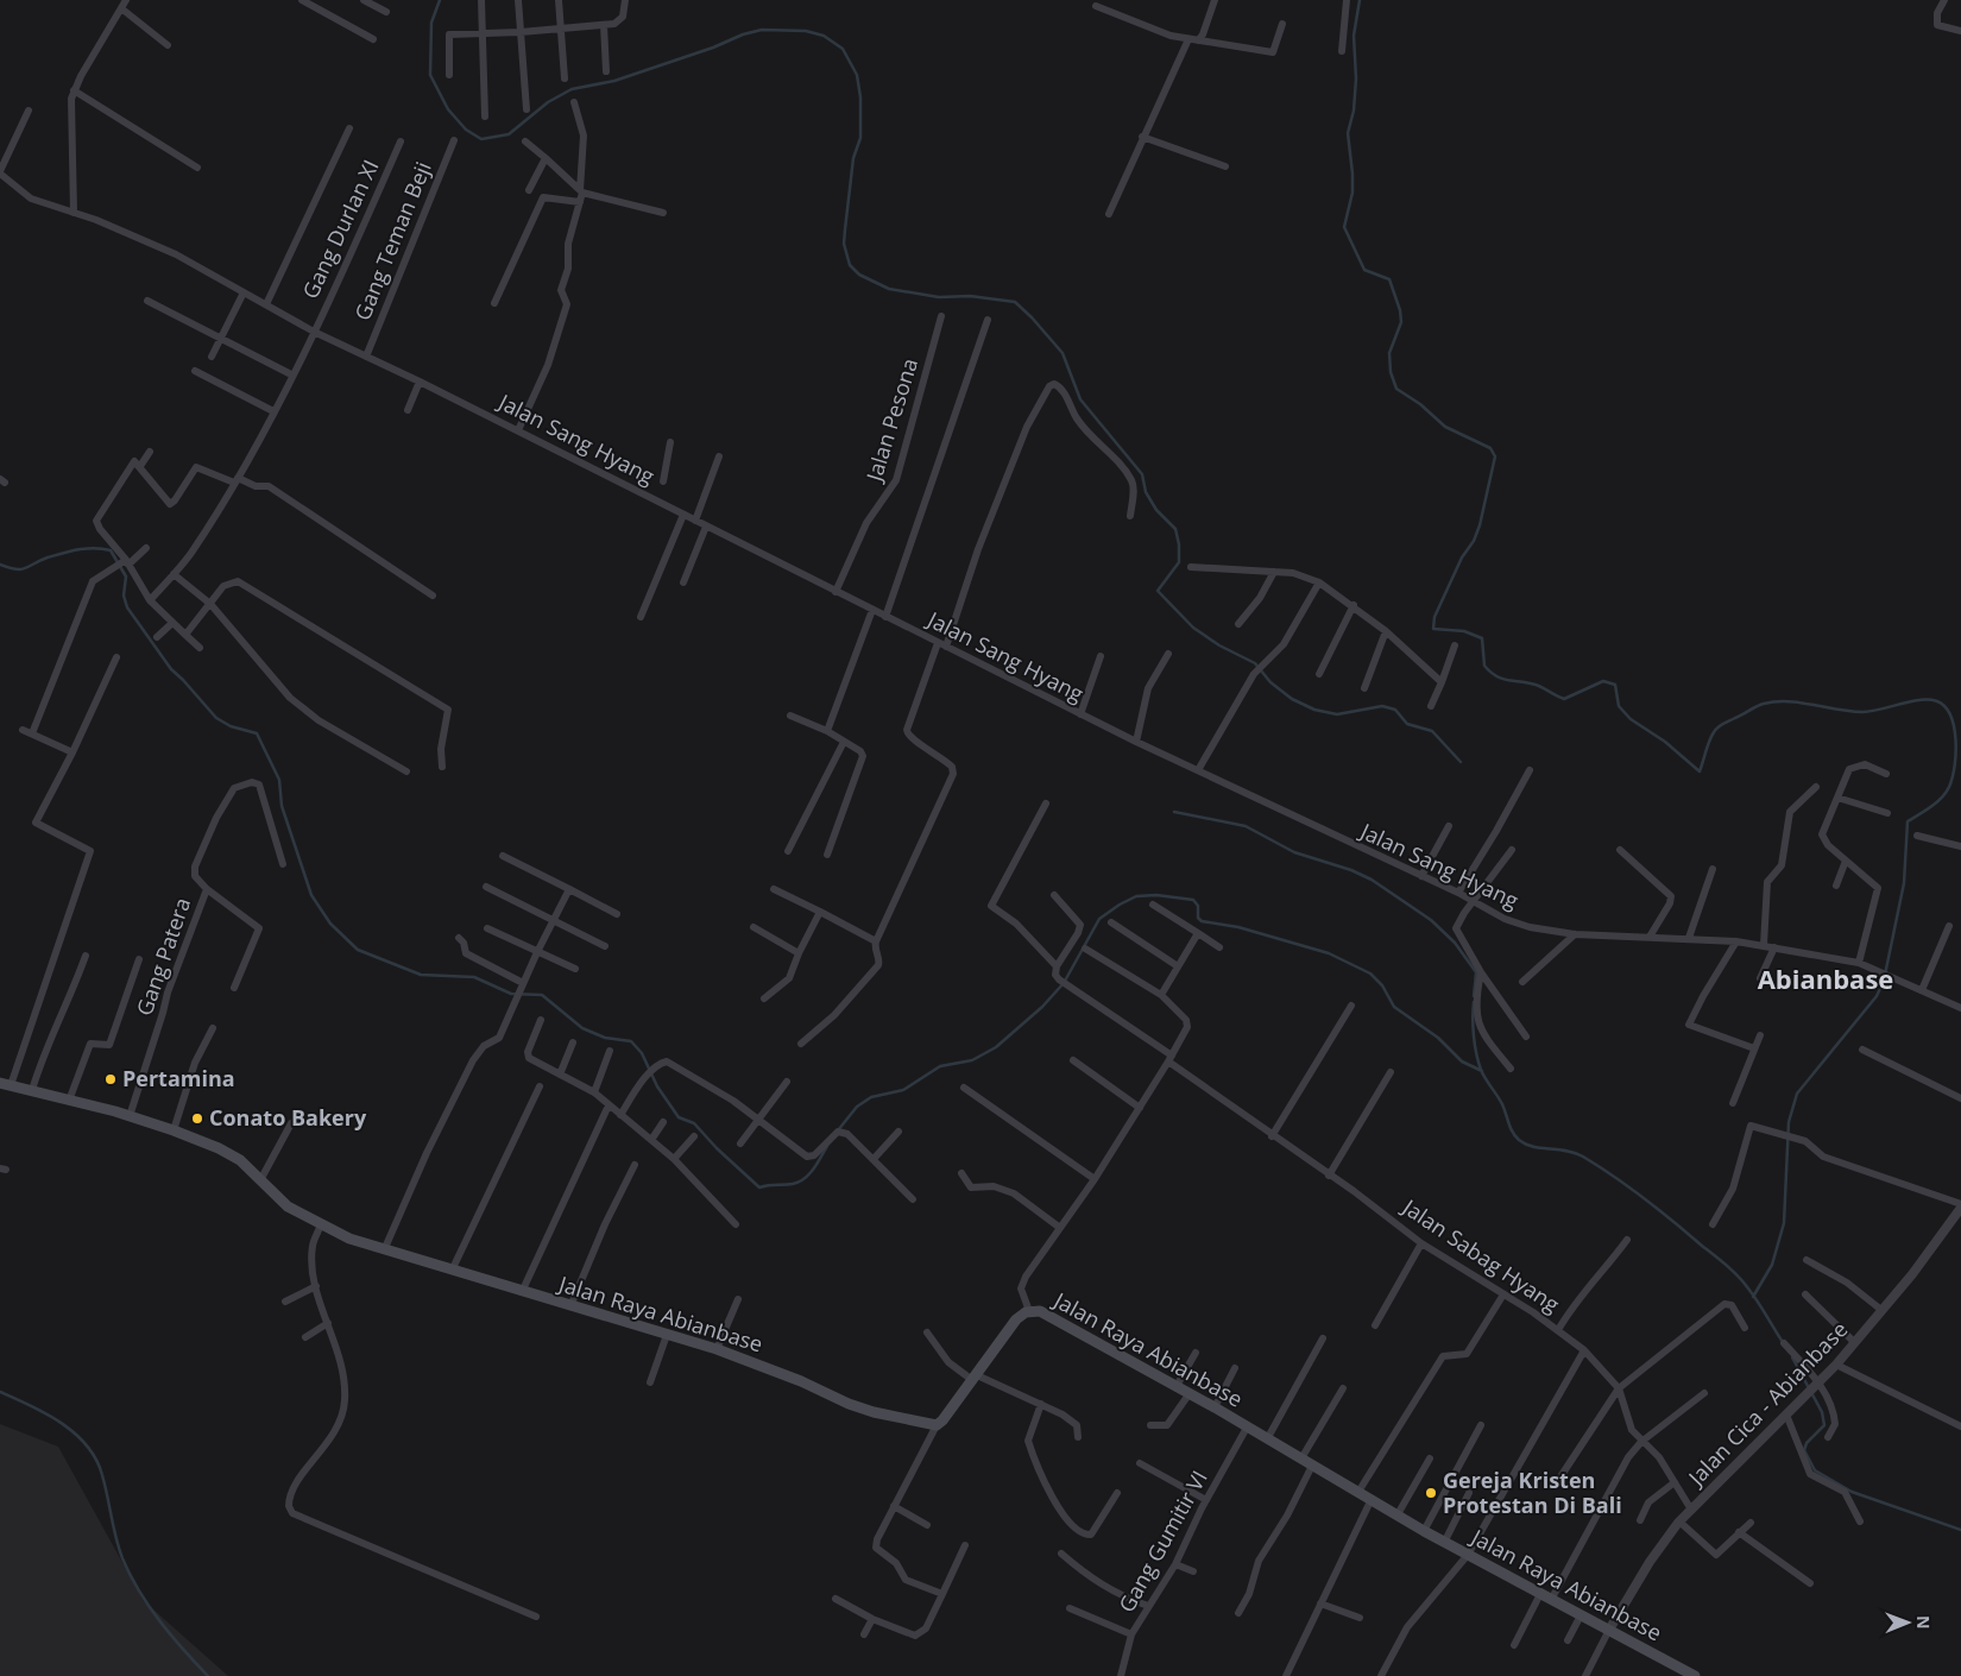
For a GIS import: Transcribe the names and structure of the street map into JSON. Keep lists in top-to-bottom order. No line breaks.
{"streets":{"main road":["Jalan Raya Abianbase"],"street":["Gang DurIan XI","Gang Teman Beji","Jalan Pesona","Jalan Sang Hyang","Gang Patera","Jalan Sabag Hyang","Jalan Cica - Abianbase","Gang Gumitir VI"]},"crossings":[["Gang DurIan XI","Jalan Sang Hyang"],["Gang Teman Beji","Jalan Sang Hyang"],["Jalan Pesona","Jalan Sang Hyang"],["Gang Patera","Jalan Raya Abianbase"],["Jalan Sabag Hyang","Jalan Cica - Abianbase"],["Jalan Raya Abianbase","Jalan Cica - Abianbase"],["Jalan Raya Abianbase","Gang Gumitir VI"]],"districts":["Abianbase"],"places":["Pertamina","Conato Bakery","Gereja Kristen Protestan Di Bali"],"north":"right"}
